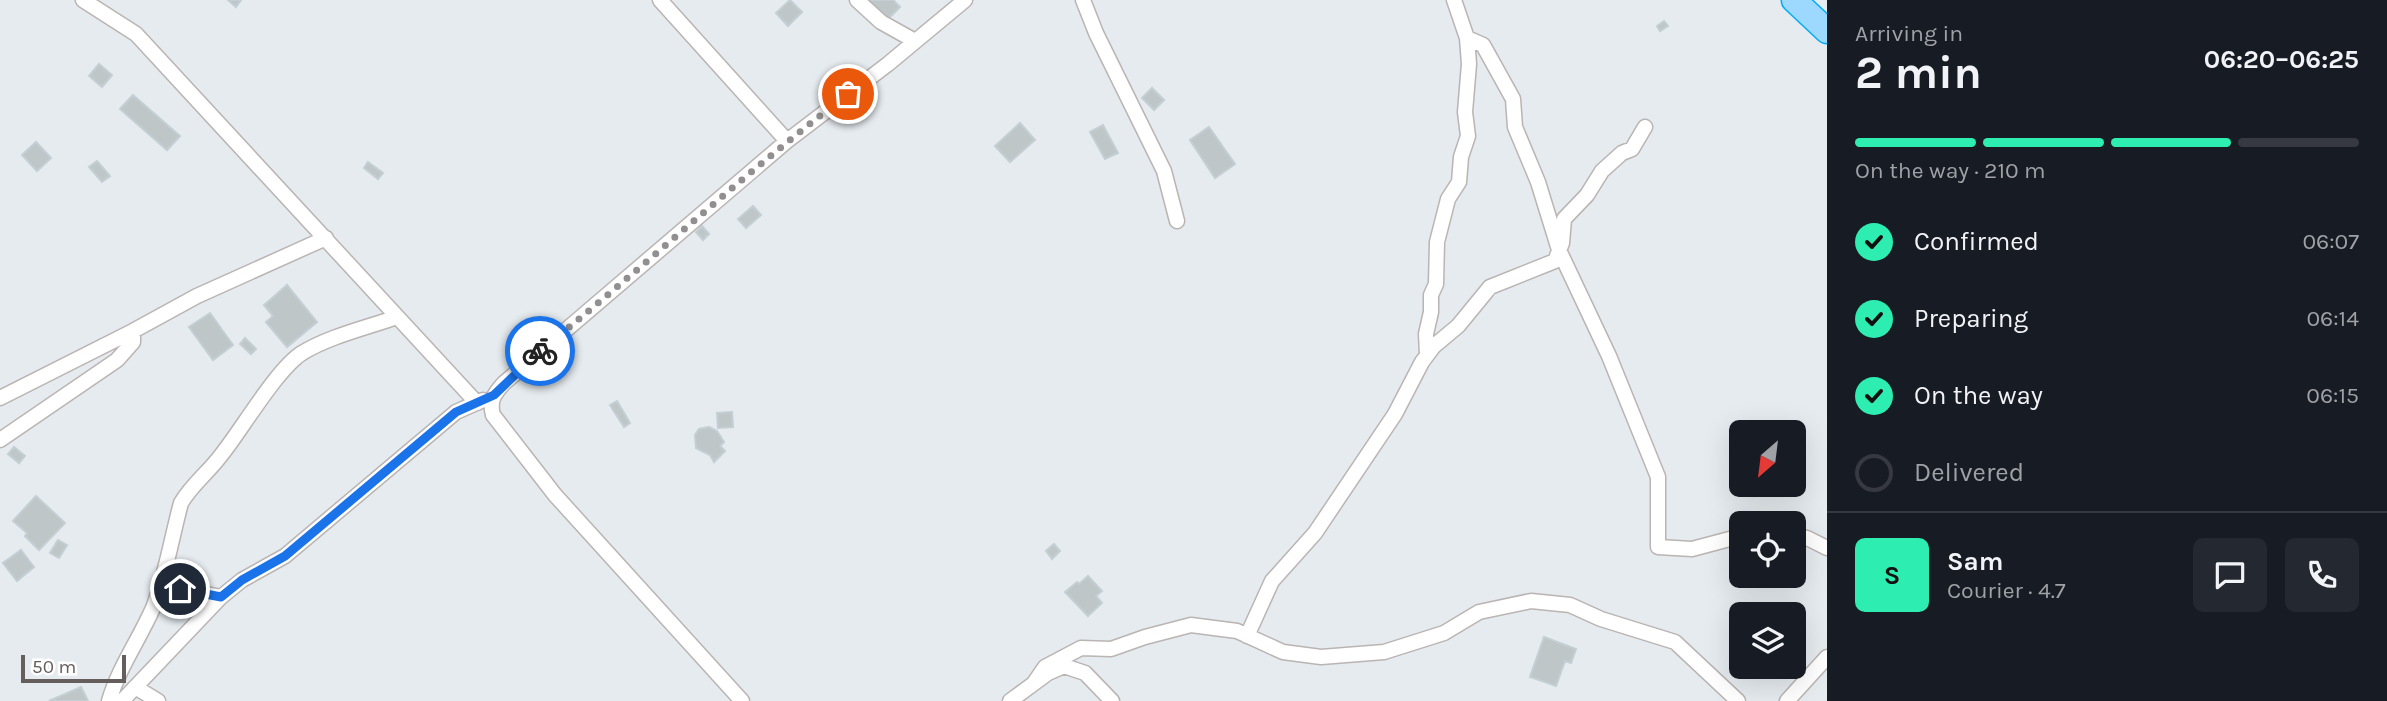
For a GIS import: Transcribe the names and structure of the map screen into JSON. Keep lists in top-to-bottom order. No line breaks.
{"scale_bar":"50 m","north":"bottom left","page":{"heading":["2 min","Arriving in","06:20–06:25"],"panel":["Sam","Courier · 4.7"],"bar":"On the way · 210 m","list":[["Confirmed","06:07"],["Preparing","06:14"],["On the way","06:15"],"Delivered"],"round":"S","scale":"50 m"}}
